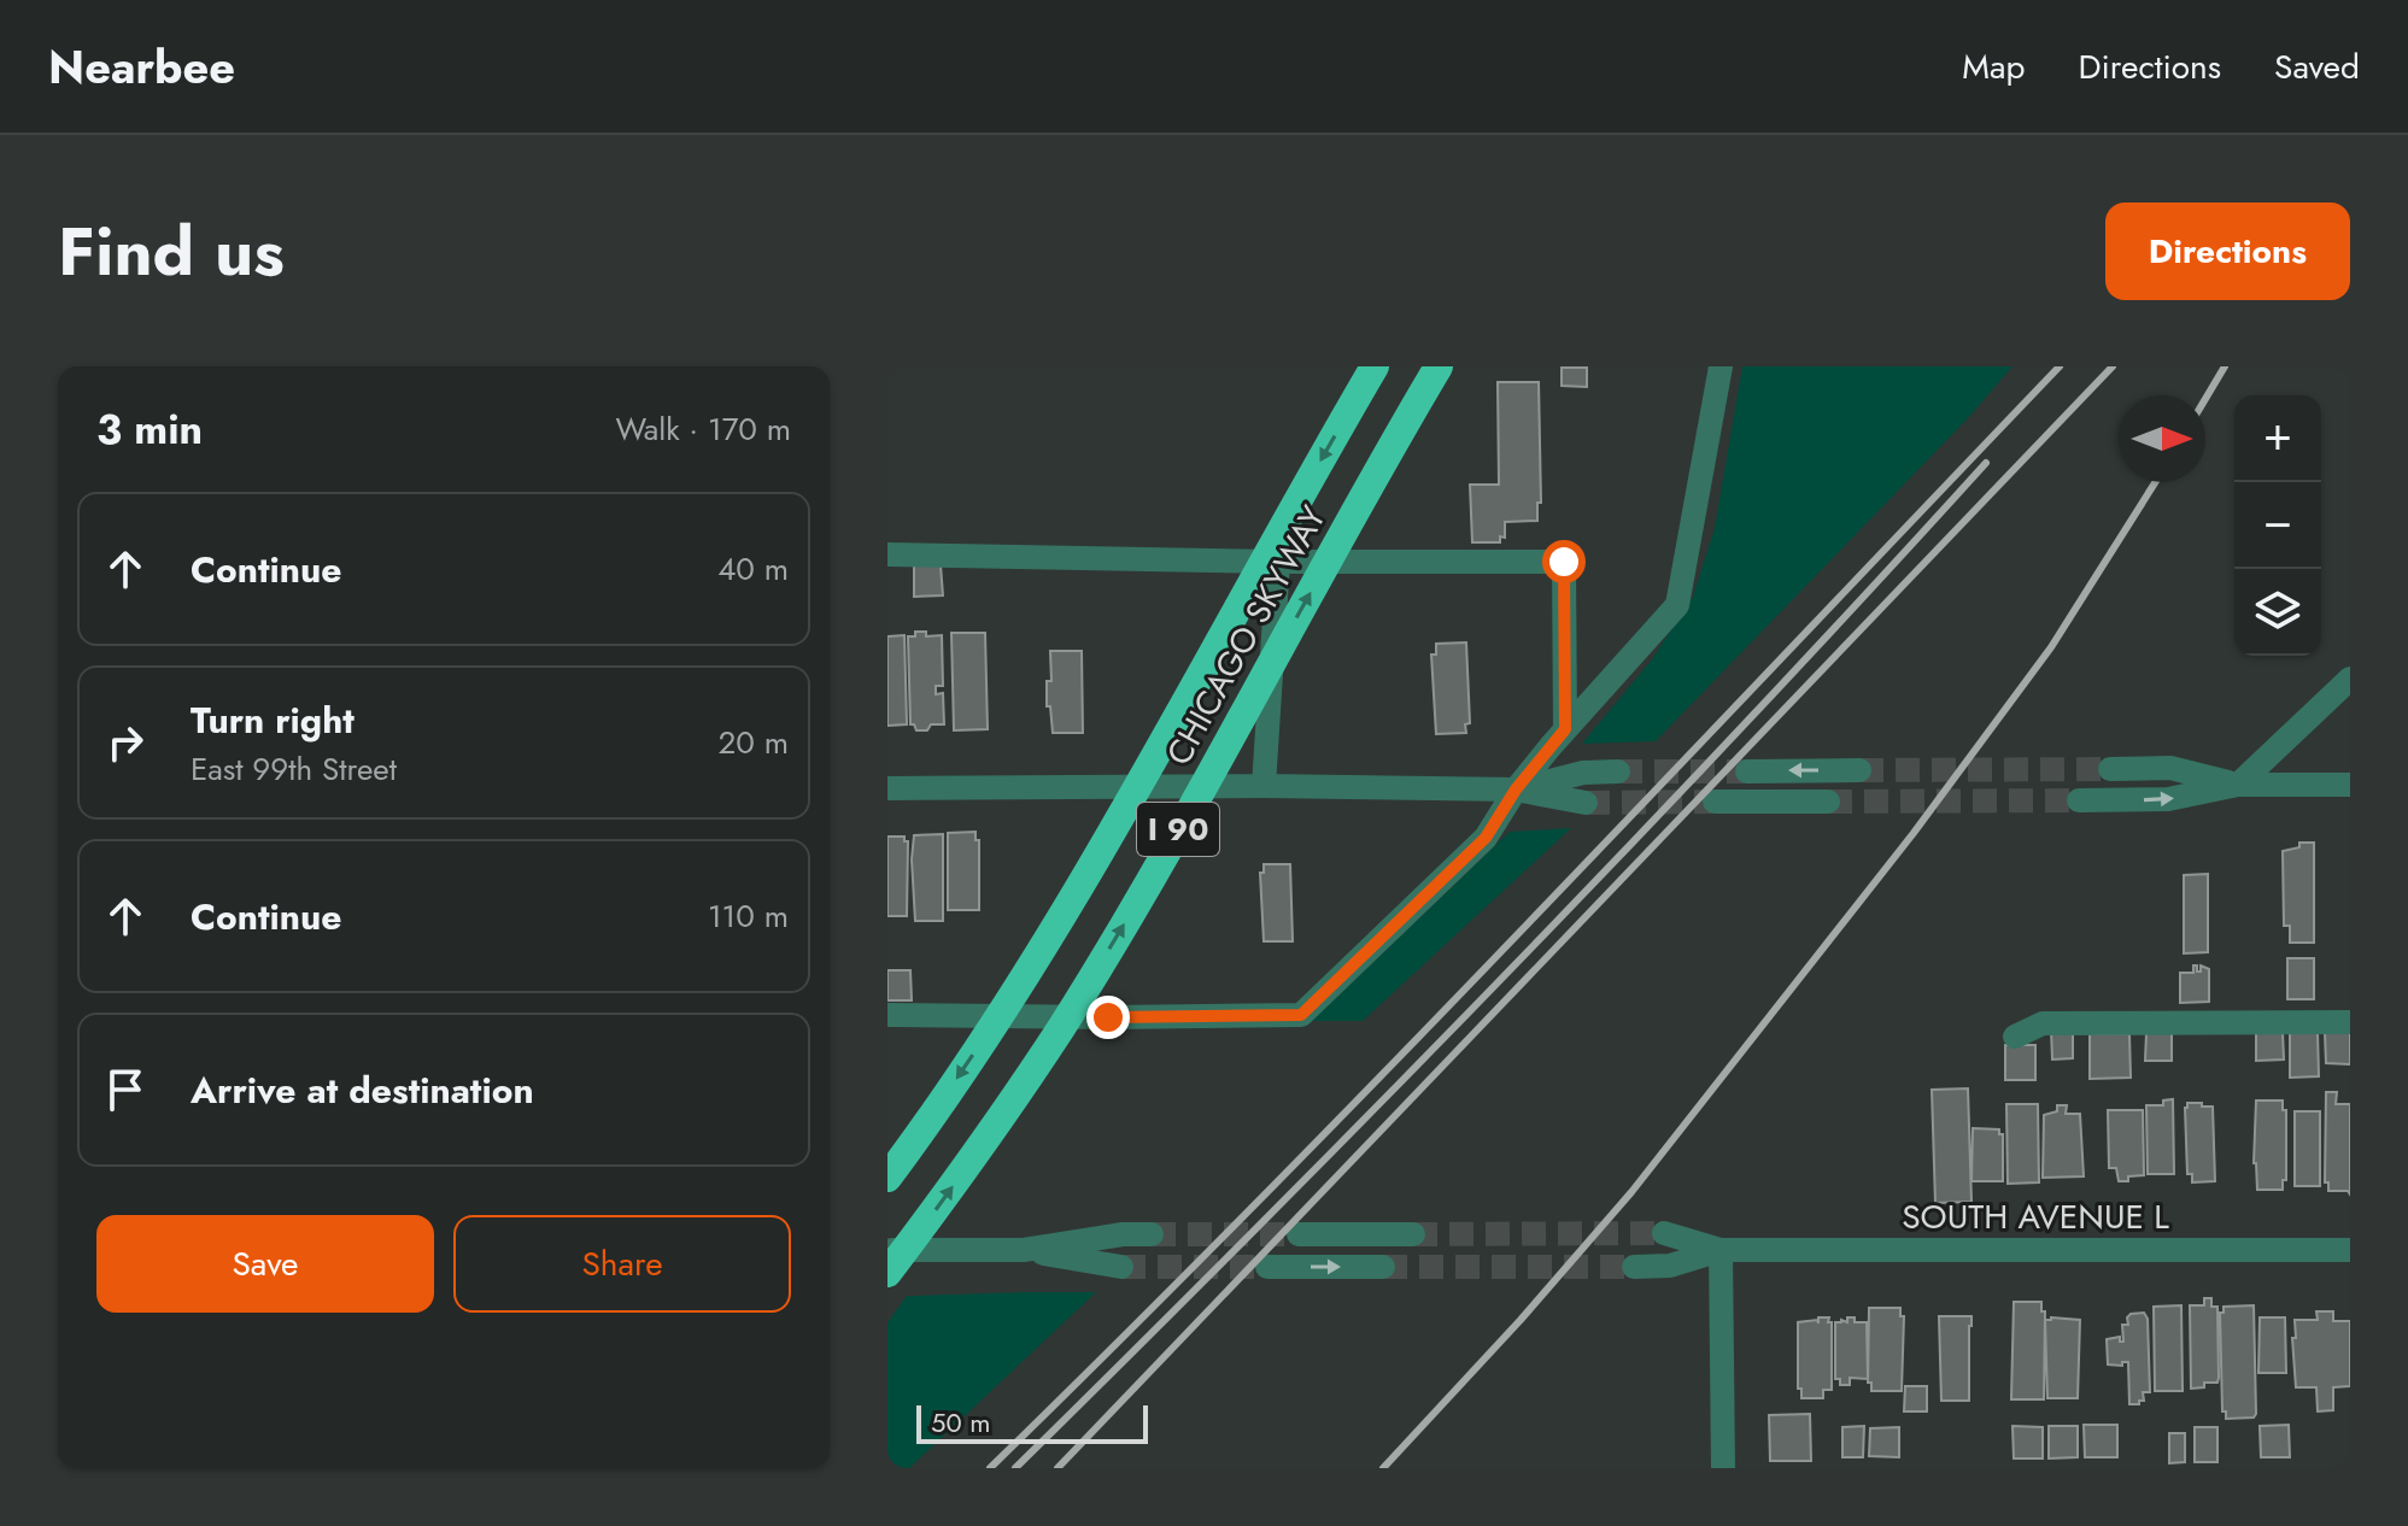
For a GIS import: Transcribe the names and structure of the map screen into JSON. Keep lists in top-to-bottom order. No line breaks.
{"streets":{"highway":["CHICAGO SKYWAY","I 90"],"street":["SOUTH AVENUE L"]},"scale_bar":"50 m","north":"right","page":{"header":"Nearbee","nav":["Map","Directions","Saved"],"title":"Find us","buttons":["Directions",["Save","Share"]],"heading":["3 min","Walk · 170 m"],"map_buttons":["+","−"],"list":[["Continue","40 m"],["Turn right","East 99th Street","20 m"],["Continue","110 m"],"Arrive at destination"],"scale":"50 m"}}
